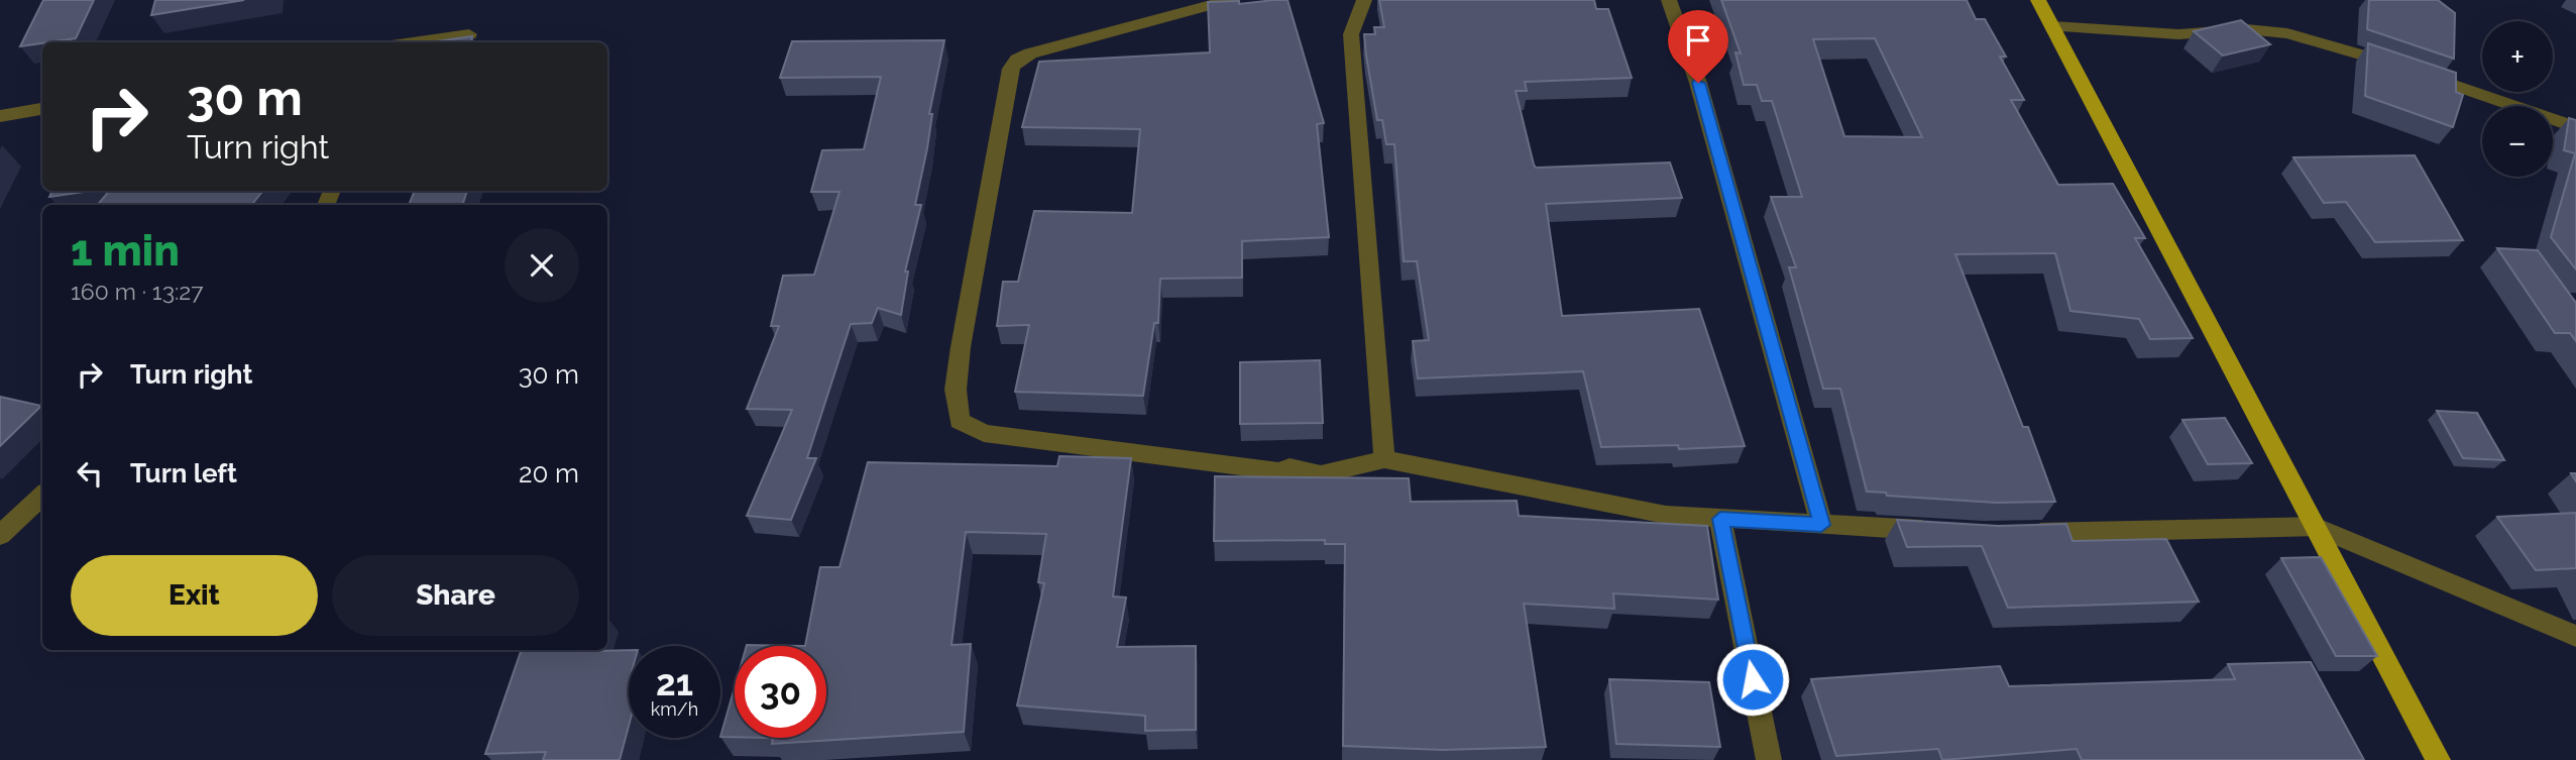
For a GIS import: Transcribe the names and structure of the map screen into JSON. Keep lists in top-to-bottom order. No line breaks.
{"page":{"map_buttons":["+","−"],"turn":["30 m","Turn right"],"heading":["1 min","160 m · 13:27"],"list":[{"name":"Turn right","value":"30 m"},{"name":"Turn left","value":"20 m"}],"buttons":["Exit","Share"],"speed":"21 km/h","limit":"30"}}
